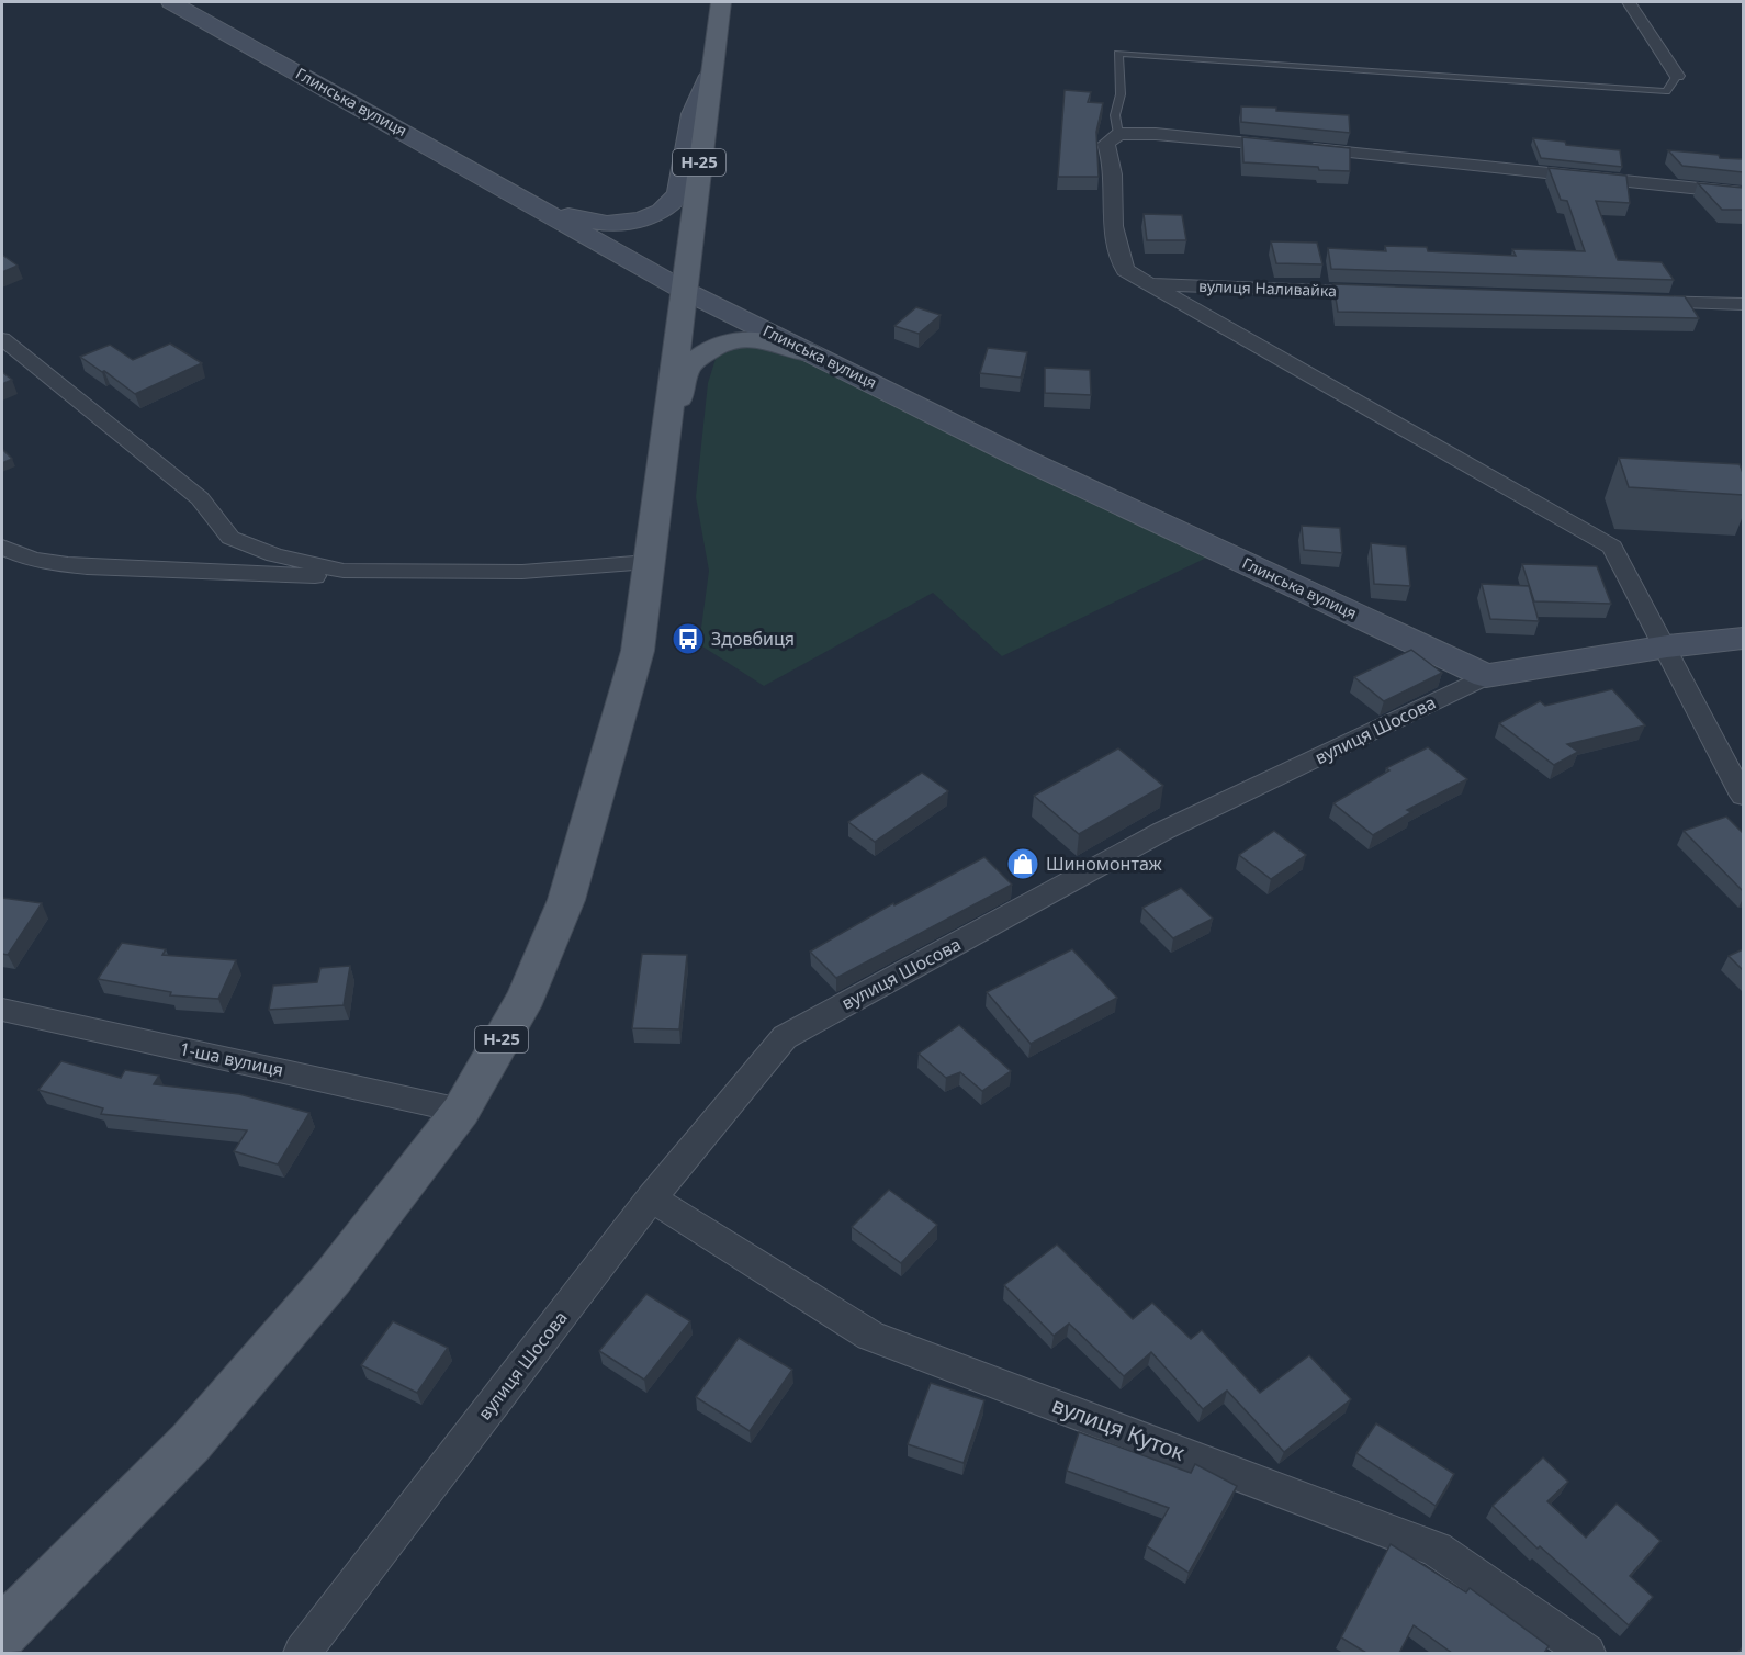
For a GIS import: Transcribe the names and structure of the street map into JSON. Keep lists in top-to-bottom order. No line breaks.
{"streets":{"main road":["Н-25"],"street":["Глинська вулиця","вулиця Наливайка","вулиця Шосова","1-ша вулиця","вулиця Куток"]},"crossings":[["Глинська вулиця","Н-25"],["Глинська вулиця","вулиця Шосова"],["Н-25","1-ша вулиця"],["вулиця Шосова","вулиця Куток"]],"places":{"bus stop":["Здовбиця"],"shop":["Шиномонтаж"]}}
